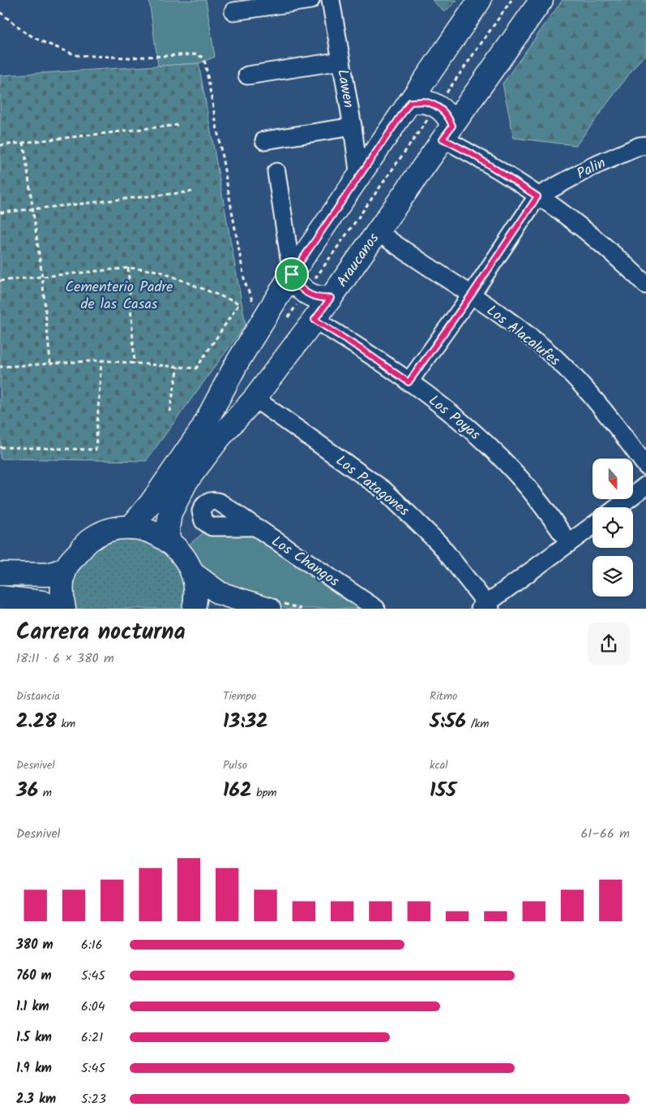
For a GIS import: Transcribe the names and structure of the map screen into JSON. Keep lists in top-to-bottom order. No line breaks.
{"streets":{"main road":["Araucanos"],"street":["Lawen","Palin","Los Alacalufes","Los Poyas","Los Patagones","Los Changos"]},"crossings":[["Araucanos","Los Alacalufes"],["Araucanos","Los Poyas"],["Araucanos","Los Patagones"]],"parks":["Cementerio Padre de las Casas"],"north":"bottom","page":{"heading":["Carrera nocturna","18:11 · 6 × 380 m"],"stats":[["Distancia","2.28 km"],["Tiempo","13:32"],["Ritmo","5:56 /km"],["Desnivel","36 m"],["Pulso","162 bpm"],["kcal","155"]],"chart":["Desnivel","61–66 m"],"list":[{"name":"380 m","note":"6:16"},{"name":"760 m","note":"5:45"},{"name":"1.1 km","note":"6:04"},{"name":"1.5 km","note":"6:21"},{"name":"1.9 km","note":"5:45"},{"name":"2.3 km","note":"5:23"}]}}
